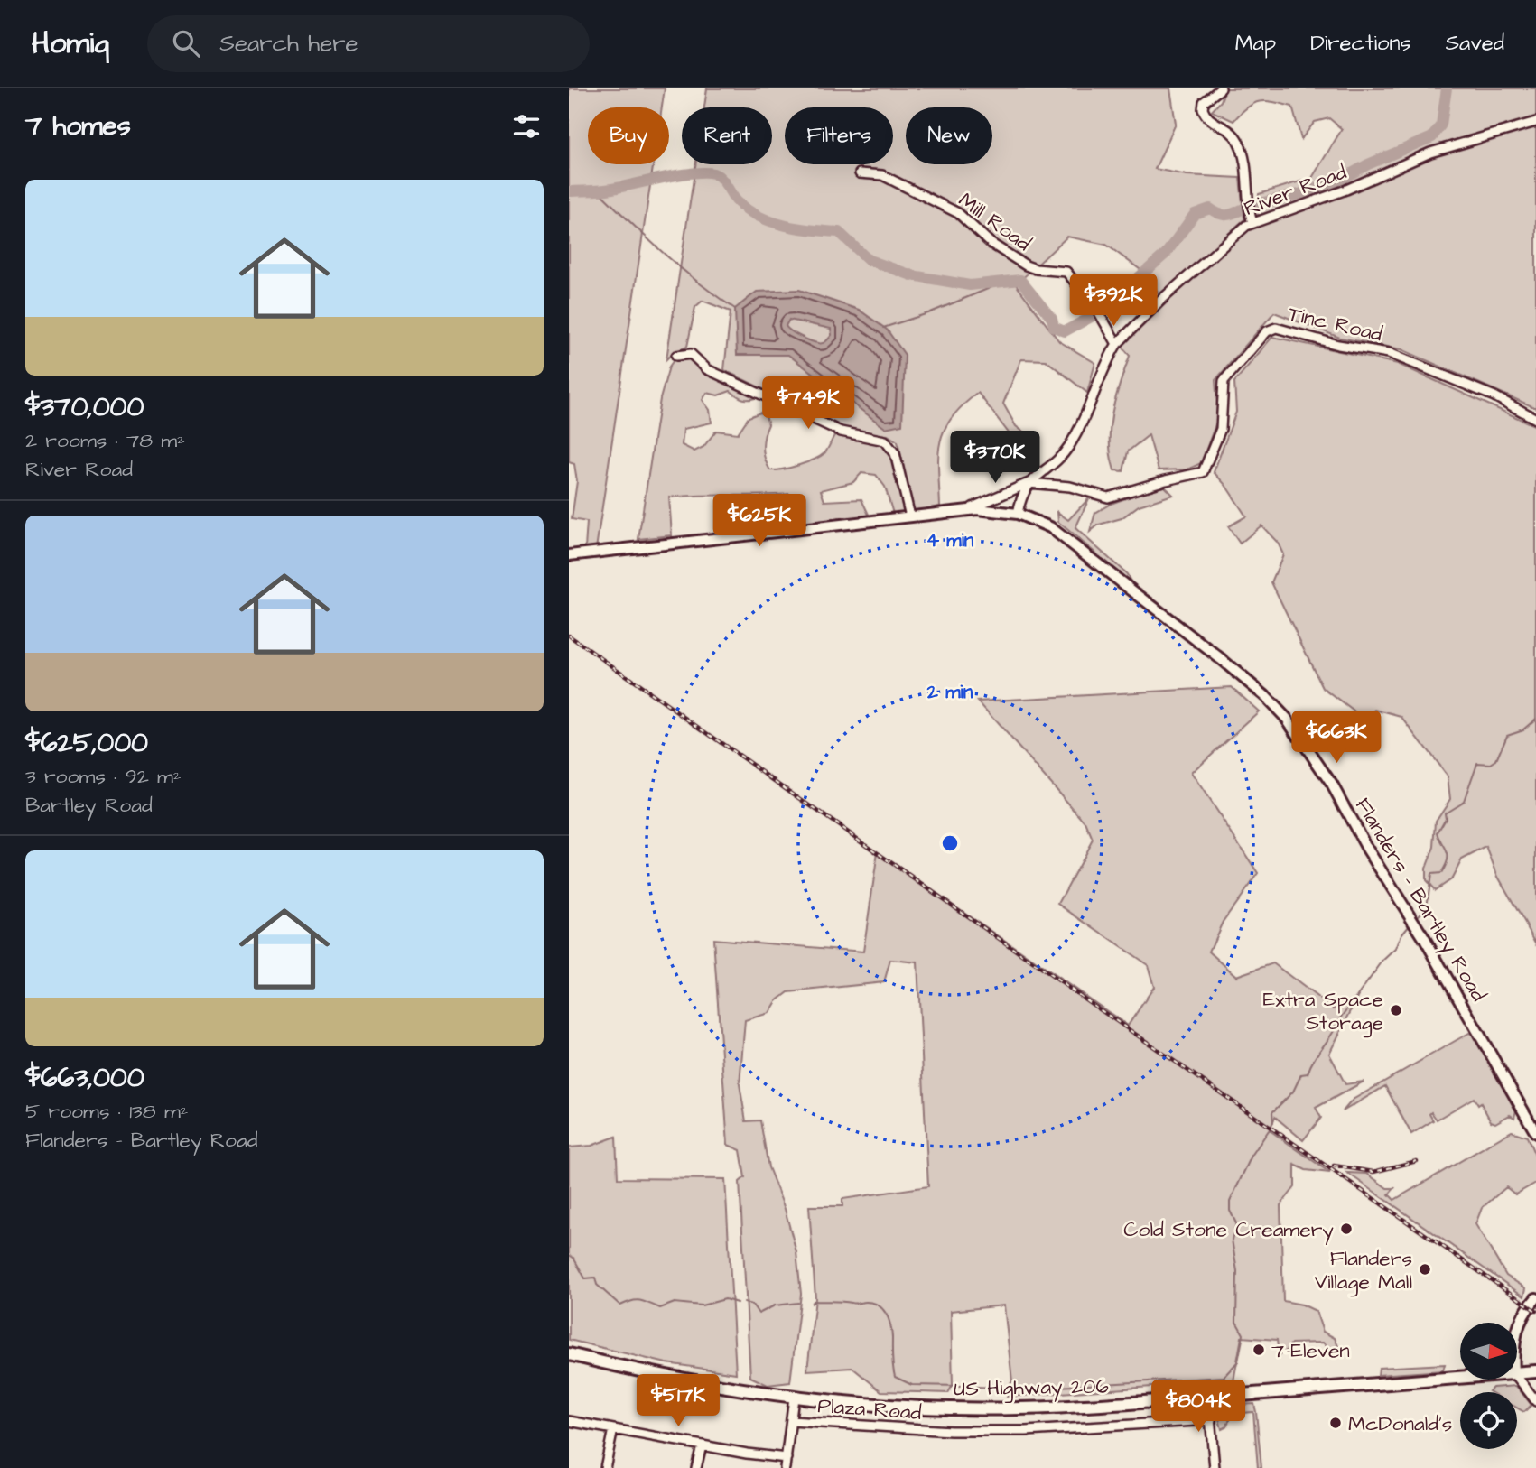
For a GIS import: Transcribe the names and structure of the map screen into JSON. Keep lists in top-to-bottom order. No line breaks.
{"streets":{"highway":["US Highway 206"],"main road":["Flanders - Bartley Road"],"street":["River Road","Mill Road","Tinc Road","Plaza Road"]},"crossings":[["River Road","Mill Road"],["River Road","Tinc Road"],["River Road","Flanders - Bartley Road"]],"places":["Extra Space Storage","Cold Stone Creamery","Flanders Village Mall","7-Eleven","McDonald's"],"north":"right","page":{"header":"Homiq","search":"Search here","nav":["Map","Directions","Saved"],"heading":"7 homes","chip":["Buy","Rent","Filters","New"],"list":[{"name":"$370,000","note":"2 rooms · 78 m² · River Road"},{"name":"$625,000","note":"3 rooms · 92 m² · Bartley Road"},{"name":"$663,000","note":"5 rooms · 138 m² · Flanders - Bartley Road"}],"price":["$392K","$749K","$370K","$625K","$663K","$517K","$804K"]},"rings":["4 min","2 min"]}
